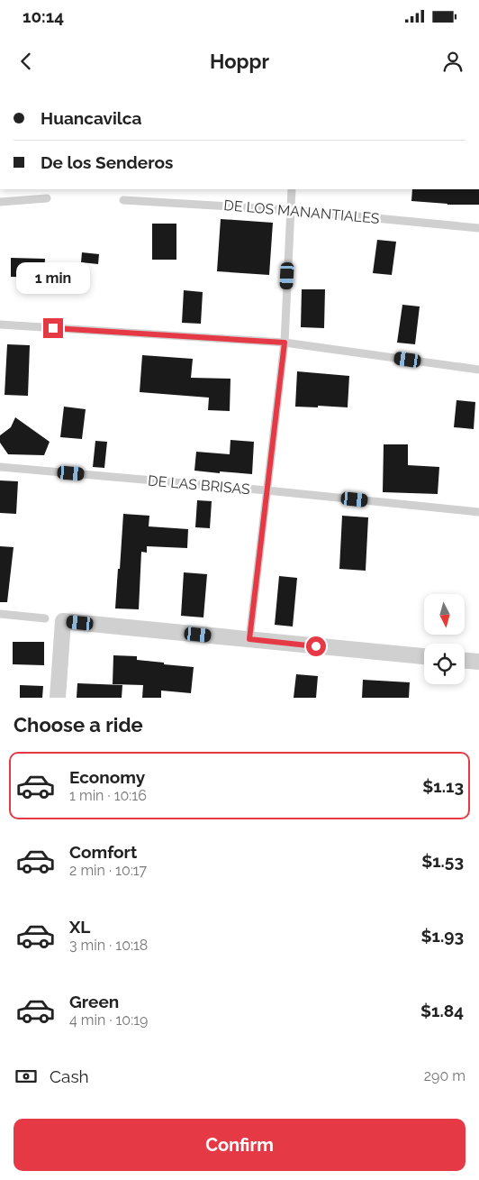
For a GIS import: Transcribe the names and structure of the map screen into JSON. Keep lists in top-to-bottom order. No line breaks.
{"streets":{"lane":["DE LOS MANANTIALES","DE LAS BRISAS"]},"north":"bottom","page":{"status":"10:14","header":"Hoppr","banner":["Huancavilca","De los Senderos"],"bubble":"1 min","heading":"Choose a ride","list":[{"name":"Economy","note":"1 min · 10:16","value":"$1.13"},{"name":"Comfort","note":"2 min · 10:17","value":"$1.53"},{"name":"XL","note":"3 min · 10:18","value":"$1.93"},{"name":"Green","note":"4 min · 10:19","value":"$1.84"}],"pay":["Cash","290 m"],"buttons":"Confirm"}}
